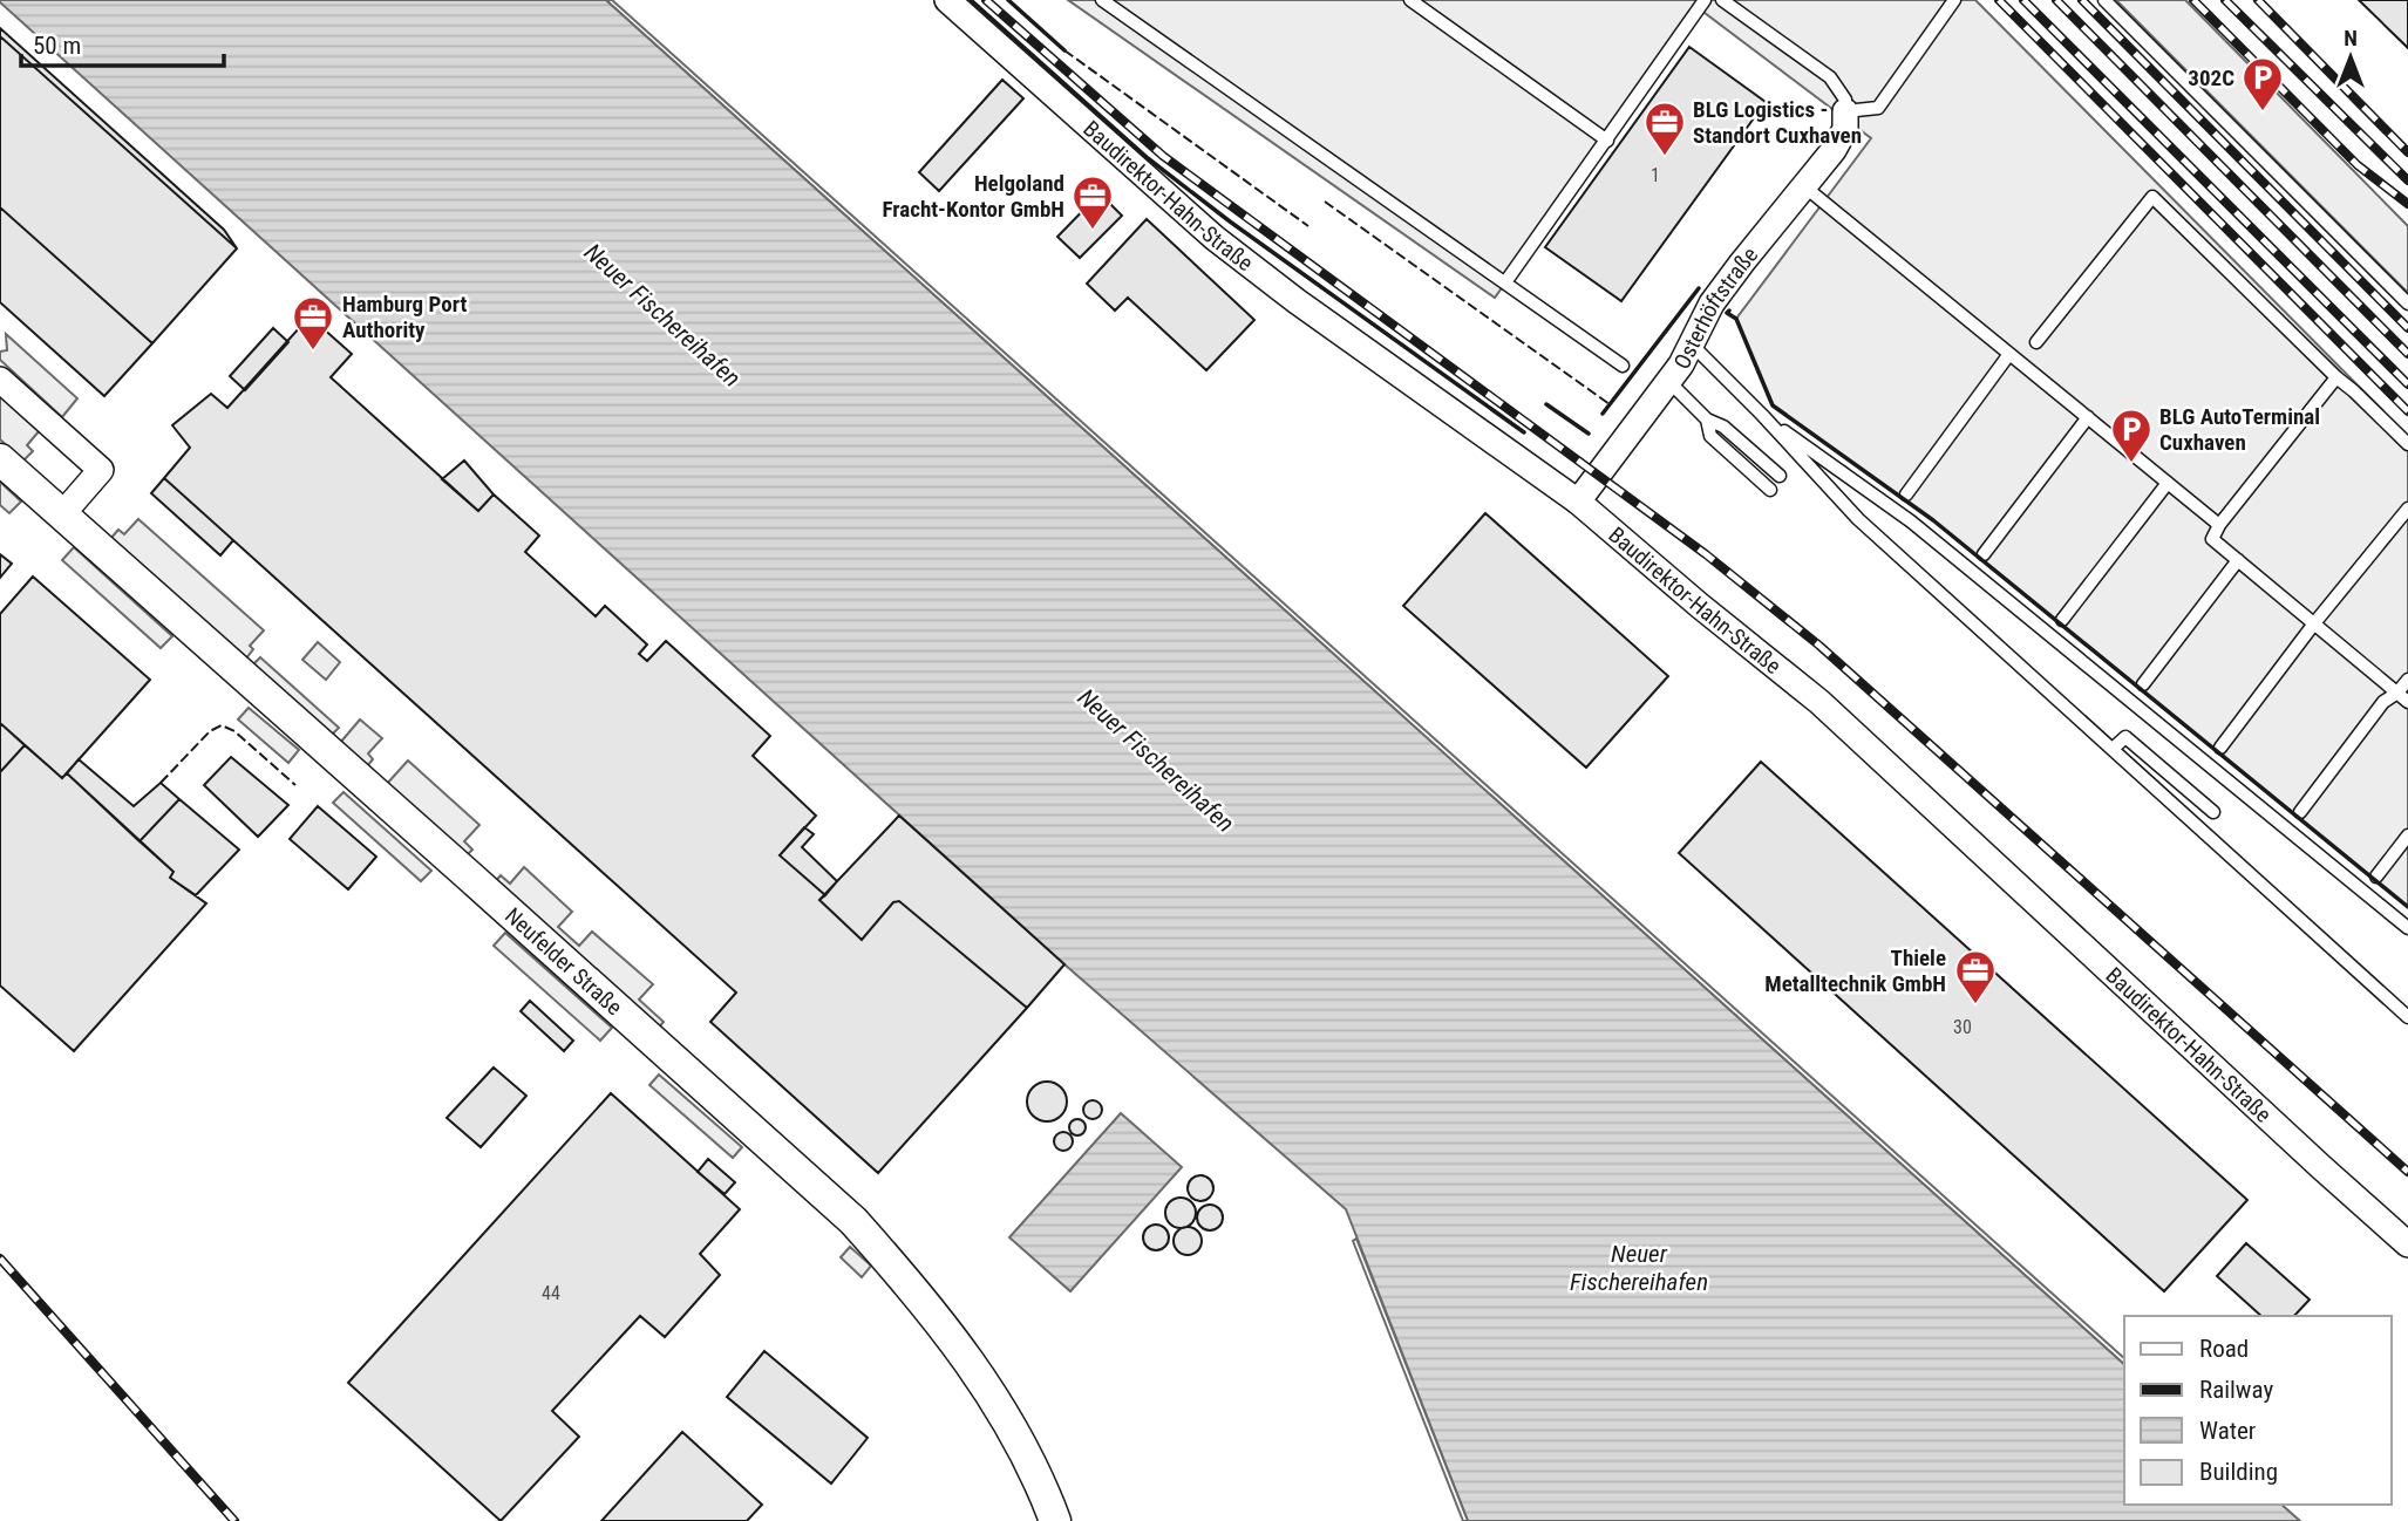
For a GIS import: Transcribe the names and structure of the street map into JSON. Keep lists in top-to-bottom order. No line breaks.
{"streets":{"street":["Baudirektor-Hahn-Straße","Osterhöftstraße","Neufelder Straße"]},"crossings":[["Baudirektor-Hahn-Straße","Osterhöftstraße"]],"water":["Neuer Fischereihafen"],"places":{"parking":["302C","BLG AutoTerminal Cuxhaven"],"office":["BLG Logistics - Standort Cuxhaven","Helgoland Fracht-Kontor GmbH","Hamburg Port Authority","Thiele Metalltechnik GmbH"]},"house_numbers":["1","30","44"],"legend":["Road","Railway","Water","Building"],"scale_bar":"50 m","north":"top"}
